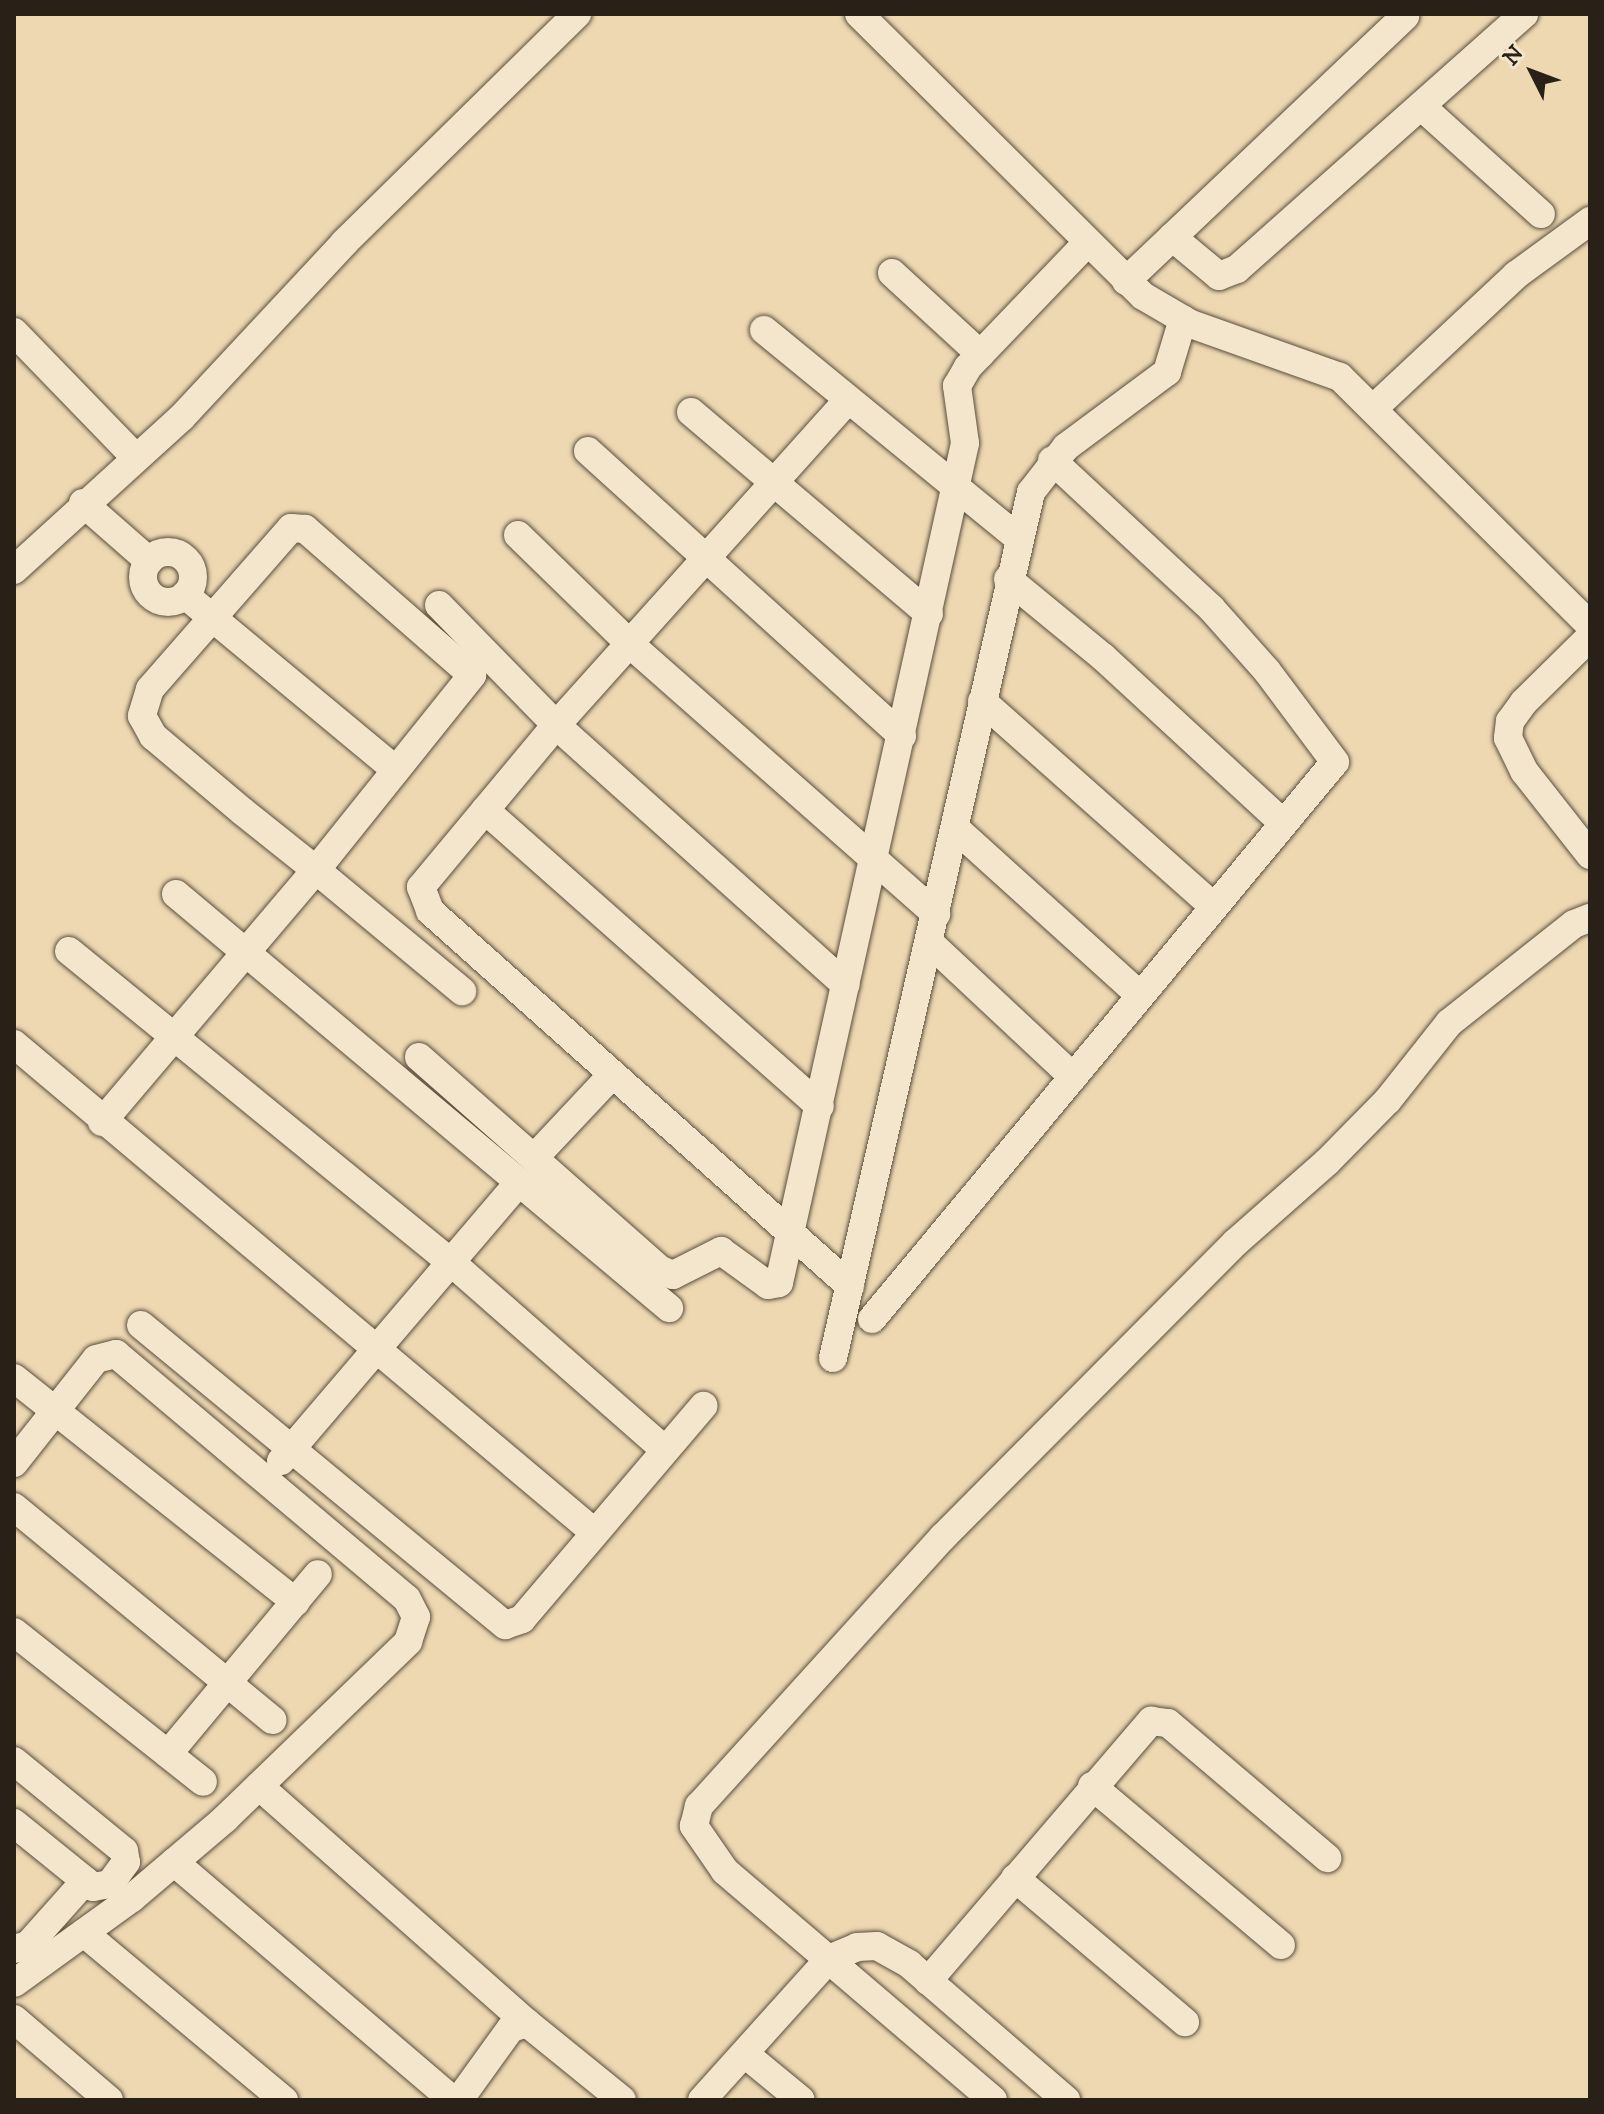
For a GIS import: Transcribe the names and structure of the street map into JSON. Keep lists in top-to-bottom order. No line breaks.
{"north":"top left"}
